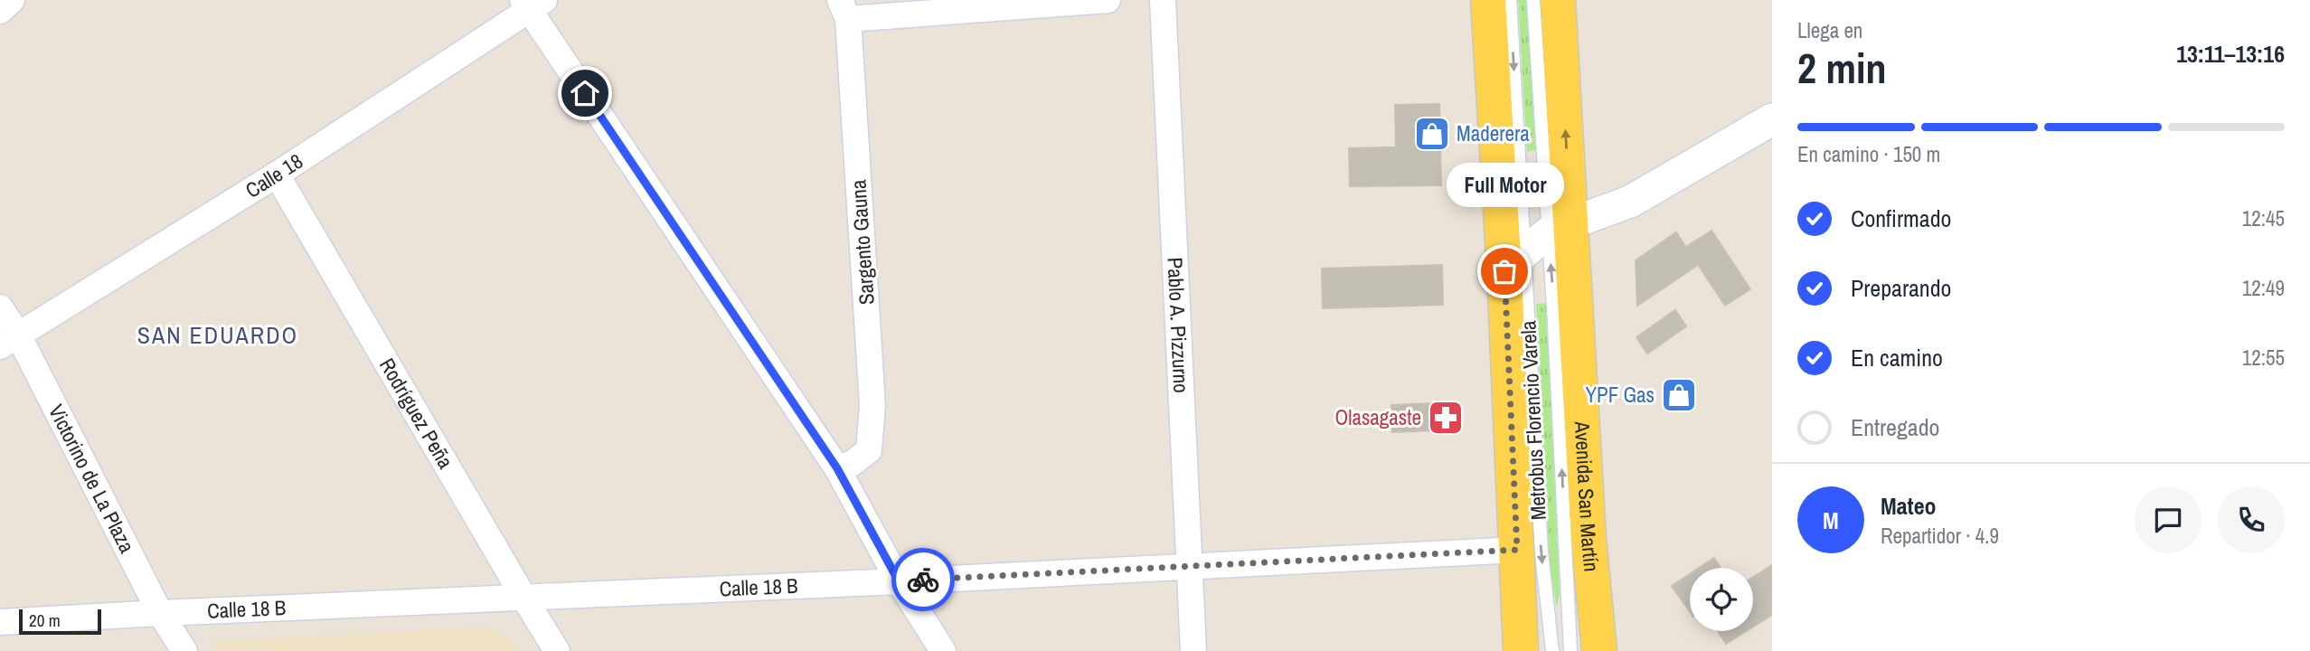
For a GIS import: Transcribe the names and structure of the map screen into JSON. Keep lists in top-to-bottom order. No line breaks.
{"streets":{"main road":["Avenida San Martín"],"street":["Calle 18","Sargento Gauna","Pablo A. Pizzurno","Rodríguez Peña","Victorino de La Plaza","Calle 18 B"],"lane":["Metrobus Florencio Varela"]},"crossings":[["Calle 18","Rodríguez Peña"],["Calle 18","Victorino de La Plaza"],["Pablo A. Pizzurno","Calle 18 B"],["Rodríguez Peña","Calle 18 B"],["Metrobus Florencio Varela","Avenida San Martín"],["Victorino de La Plaza","Calle 18 B"],["Avenida San Martín","Calle 18 B"]],"districts":["SAN EDUARDO"],"places":{"shop":["Maderera","YPF Gas"],"other":["Full Motor"],"pharmacy":["Olasagaste"]},"scale_bar":"20 m","page":{"heading":["2 min","Llega en","13:11–13:16"],"panel":["Mateo","Repartidor · 4.9"],"bar":"En camino · 150 m","bubble":"Full Motor","list":[["Confirmado","12:45"],["Preparando","12:49"],["En camino","12:55"],"Entregado"],"round":"M","scale":"20 m"}}
